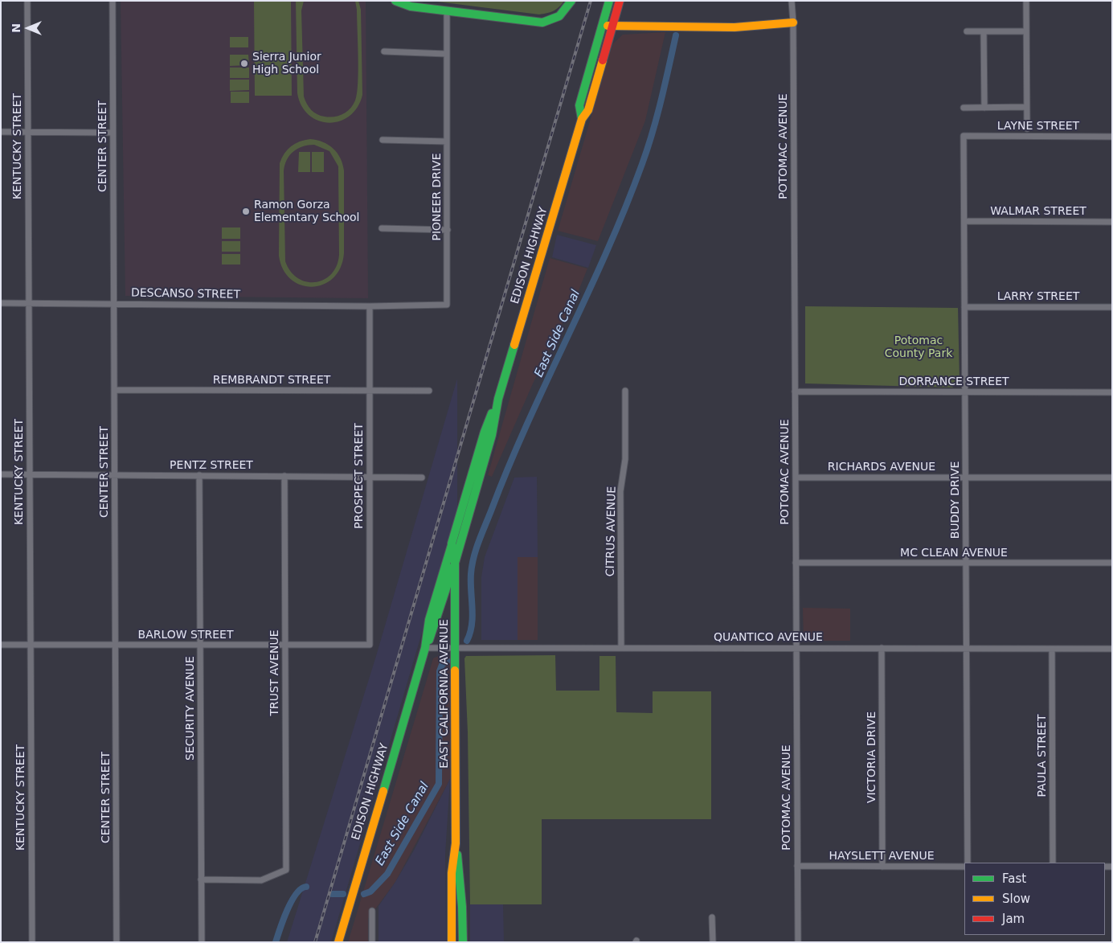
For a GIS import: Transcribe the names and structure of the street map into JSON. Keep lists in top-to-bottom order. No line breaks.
{"streets":{"main road":["EDISON HIGHWAY","EAST CALIFORNIA AVENUE"],"street":["LAYNE STREET","KENTUCKY STREET","CENTER STREET","POTOMAC AVENUE","PIONEER DRIVE","WALMAR STREET","DESCANSO STREET","LARRY STREET","REMBRANDT STREET","DORRANCE STREET","PENTZ STREET","RICHARDS AVENUE","PROSPECT STREET","BUDDY DRIVE","CITRUS AVENUE","MC CLEAN AVENUE","BARLOW STREET","QUANTICO AVENUE","TRUST AVENUE","SECURITY AVENUE","PAULA STREET","VICTORIA DRIVE","HAYSLETT AVENUE"]},"crossings":[["LAYNE STREET","BUDDY DRIVE"],["KENTUCKY STREET","DESCANSO STREET"],["KENTUCKY STREET","PENTZ STREET"],["KENTUCKY STREET","BARLOW STREET"],["CENTER STREET","DESCANSO STREET"],["CENTER STREET","REMBRANDT STREET"],["CENTER STREET","PENTZ STREET"],["CENTER STREET","BARLOW STREET"],["POTOMAC AVENUE","DORRANCE STREET"],["POTOMAC AVENUE","RICHARDS AVENUE"],["POTOMAC AVENUE","MC CLEAN AVENUE"],["POTOMAC AVENUE","QUANTICO AVENUE"],["POTOMAC AVENUE","HAYSLETT AVENUE"],["PIONEER DRIVE","DESCANSO STREET"],["PIONEER DRIVE","PROSPECT STREET"],["WALMAR STREET","BUDDY DRIVE"],["EDISON HIGHWAY","QUANTICO AVENUE"],["EDISON HIGHWAY","EAST CALIFORNIA AVENUE"],["DESCANSO STREET","PROSPECT STREET"],["LARRY STREET","BUDDY DRIVE"],["REMBRANDT STREET","PROSPECT STREET"],["DORRANCE STREET","BUDDY DRIVE"],["PENTZ STREET","PROSPECT STREET"],["PENTZ STREET","TRUST AVENUE"],["PENTZ STREET","SECURITY AVENUE"],["RICHARDS AVENUE","BUDDY DRIVE"],["PROSPECT STREET","BARLOW STREET"],["BUDDY DRIVE","MC CLEAN AVENUE"],["BUDDY DRIVE","QUANTICO AVENUE"],["CITRUS AVENUE","QUANTICO AVENUE"],["BARLOW STREET","TRUST AVENUE"],["BARLOW STREET","SECURITY AVENUE"],["QUANTICO AVENUE","EAST CALIFORNIA AVENUE"],["QUANTICO AVENUE","PAULA STREET"],["QUANTICO AVENUE","VICTORIA DRIVE"],["TRUST AVENUE","SECURITY AVENUE"],["VICTORIA DRIVE","HAYSLETT AVENUE"]],"water":["East Side Canal"],"parks":["Potomac County Park"],"places":["Sierra Junior High School","Ramon Gorza Elementary School"],"legend":["Fast","Slow","Jam"],"north":"left"}
